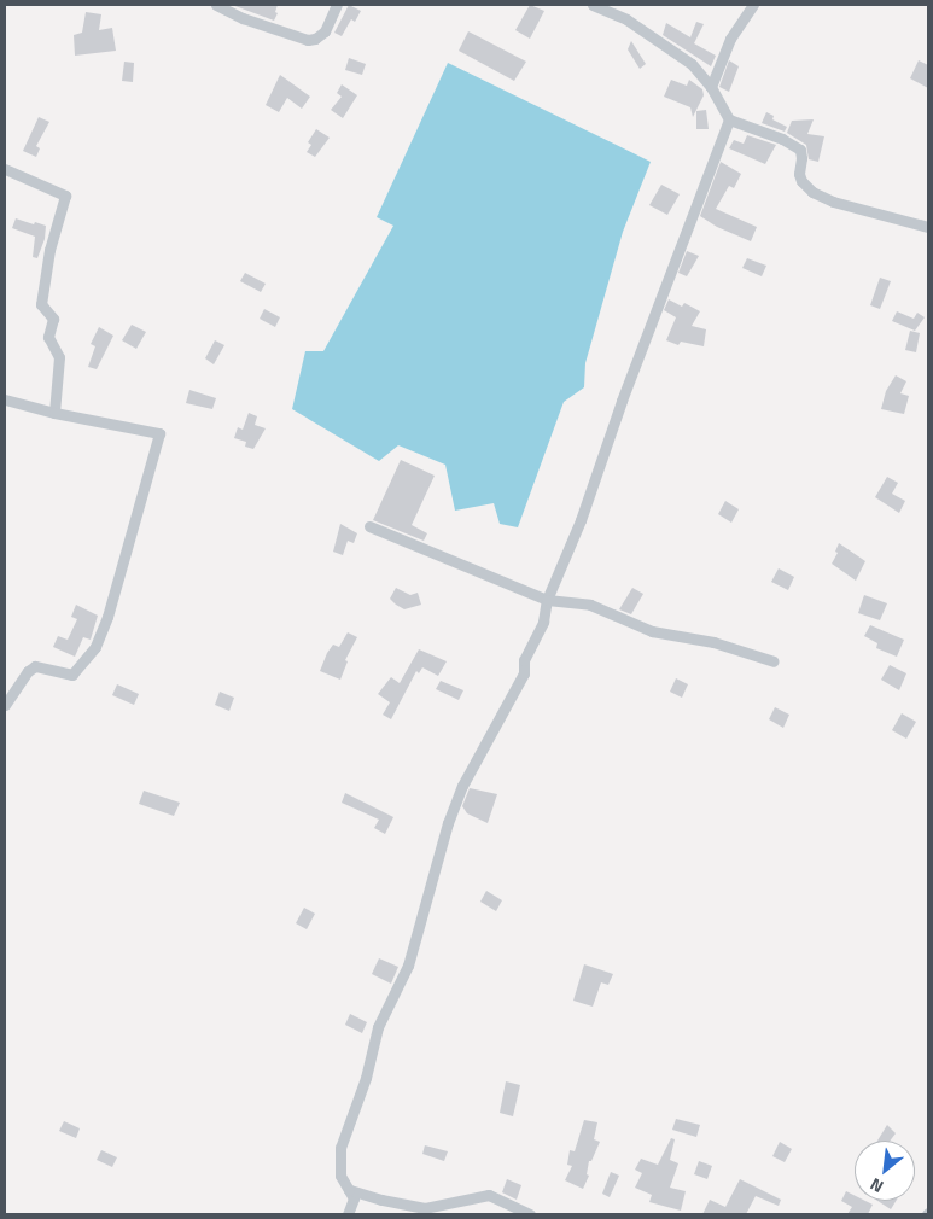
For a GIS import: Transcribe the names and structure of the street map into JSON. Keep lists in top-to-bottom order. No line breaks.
{"north":"bottom left"}
